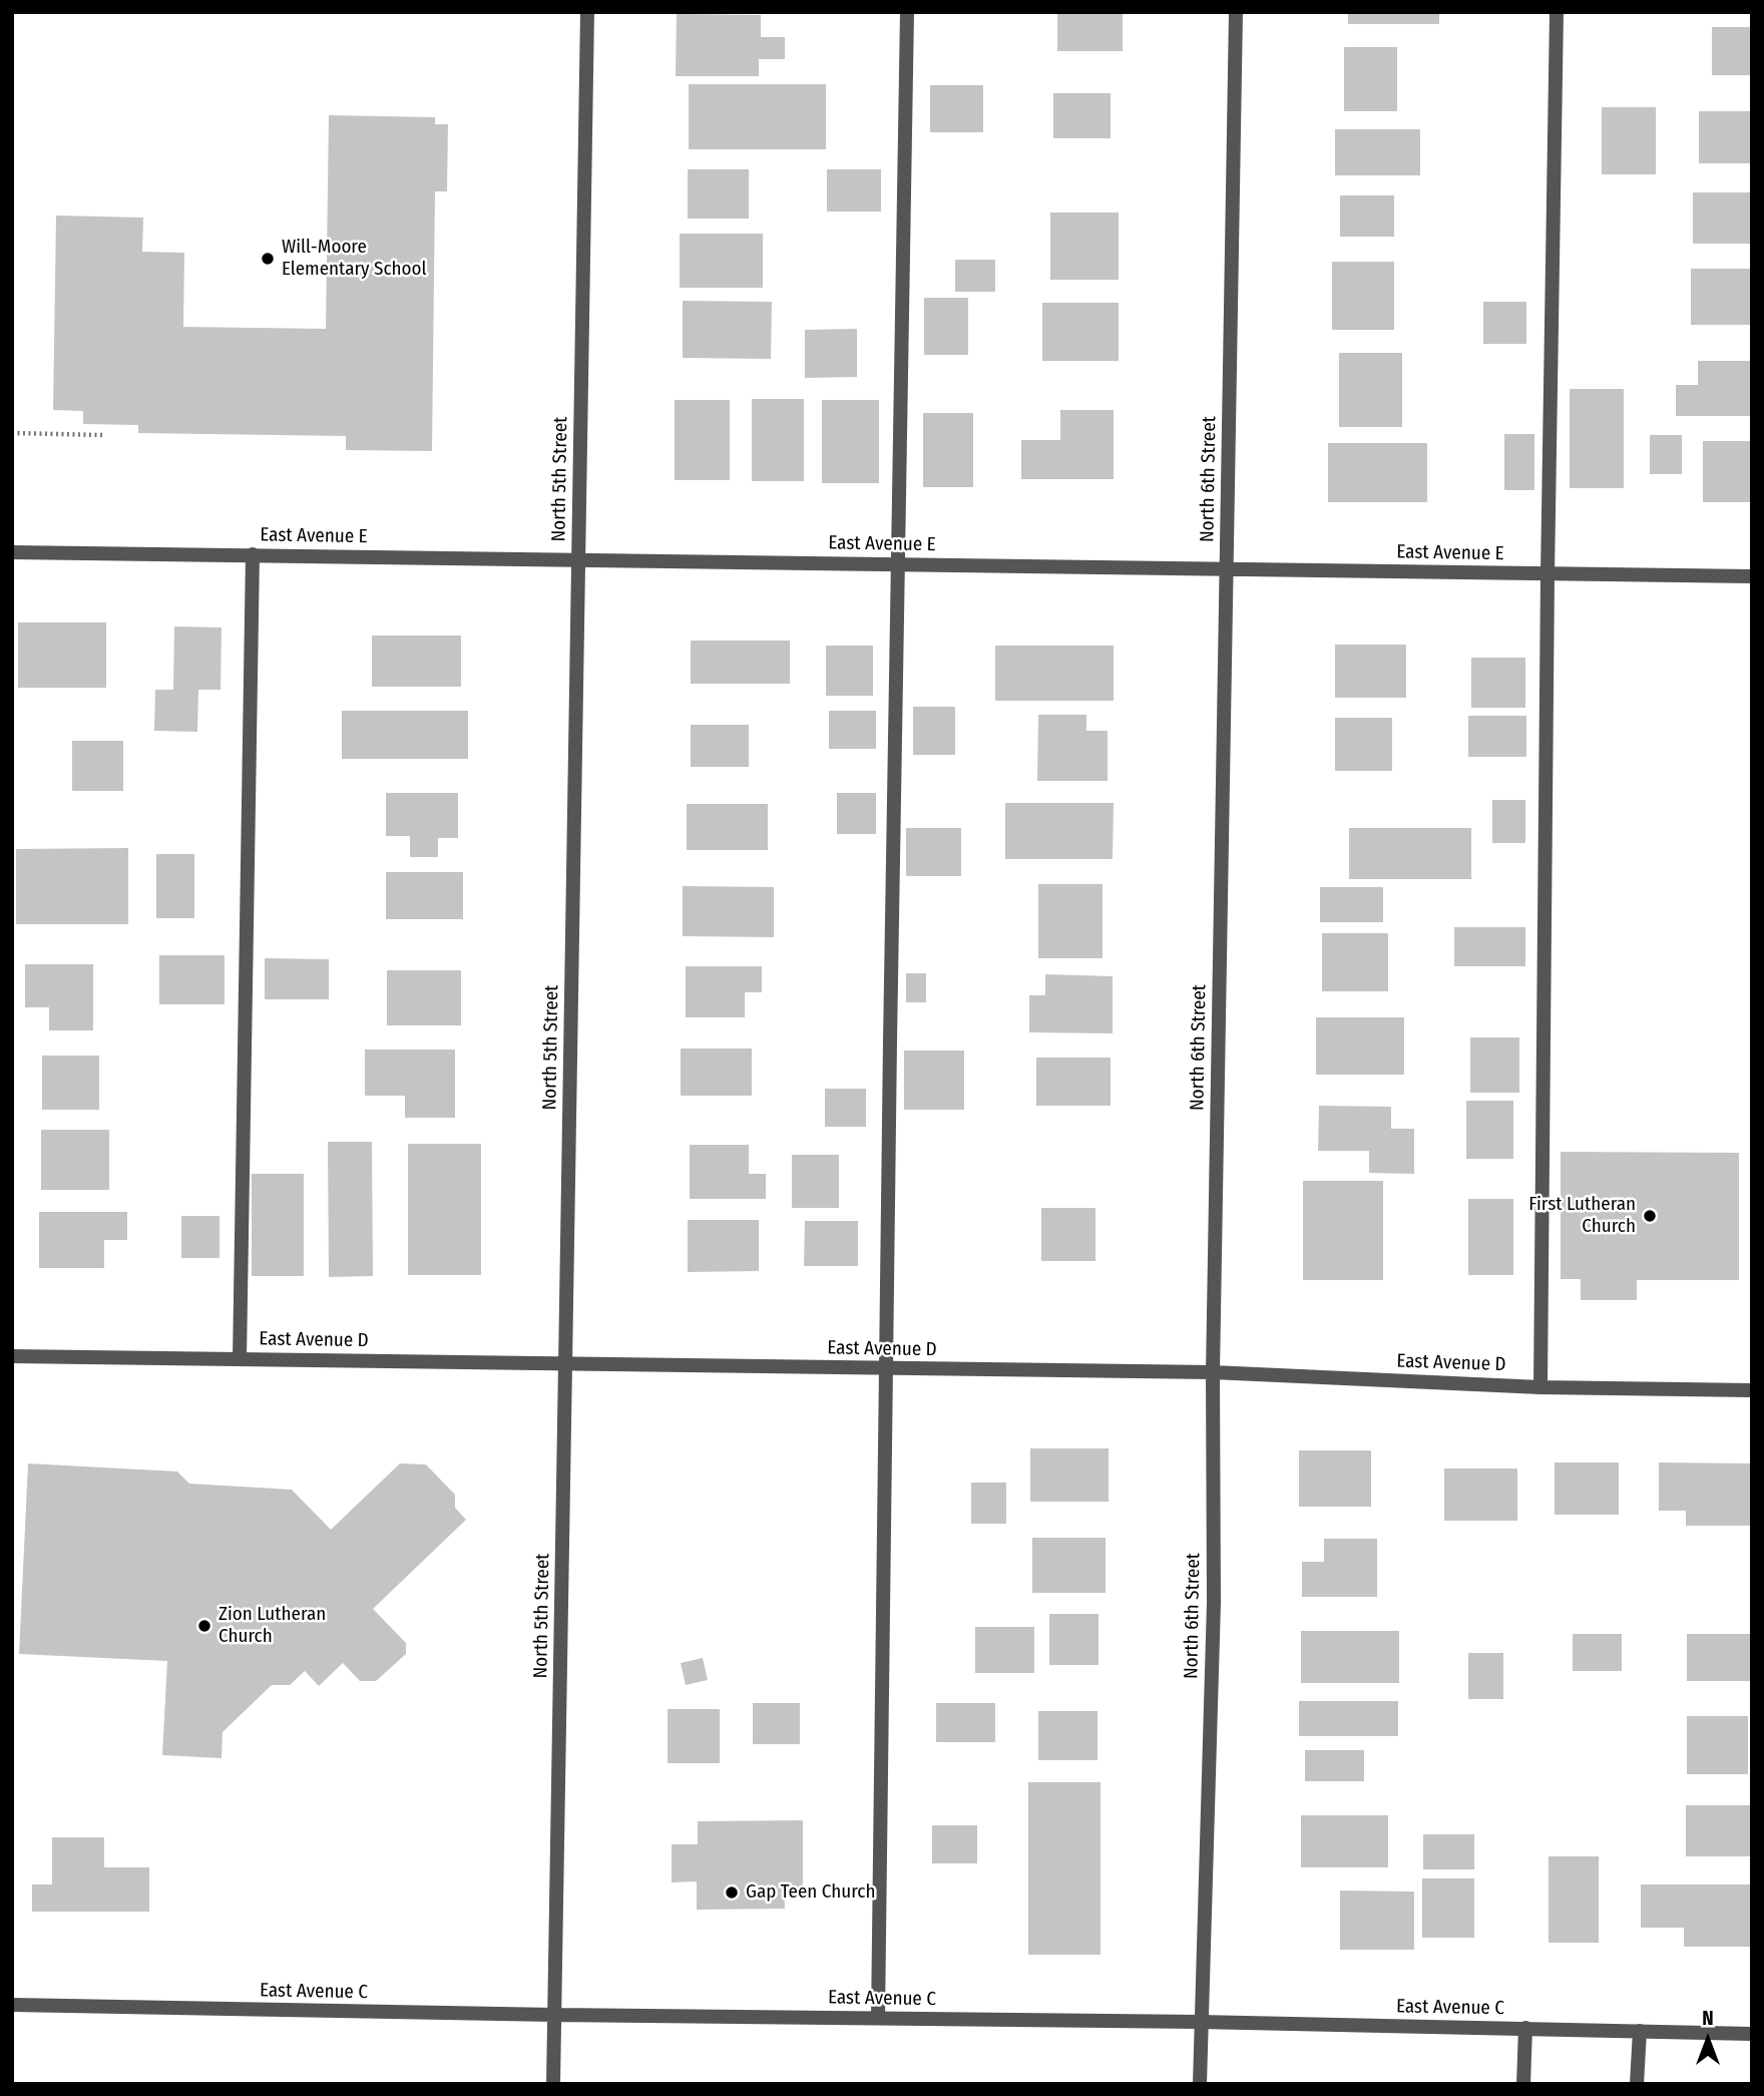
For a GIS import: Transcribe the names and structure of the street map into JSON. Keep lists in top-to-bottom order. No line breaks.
{"streets":{"street":["North 5th Street","North 6th Street","East Avenue E","East Avenue D","East Avenue C"]},"crossings":[["North 5th Street","East Avenue E"],["North 5th Street","East Avenue D"],["North 5th Street","East Avenue C"],["North 6th Street","East Avenue E"],["North 6th Street","East Avenue D"],["North 6th Street","East Avenue C"]],"places":["Will-Moore Elementary School","First Lutheran Church","Zion Lutheran Church","Gap Teen Church"],"north":"top"}
